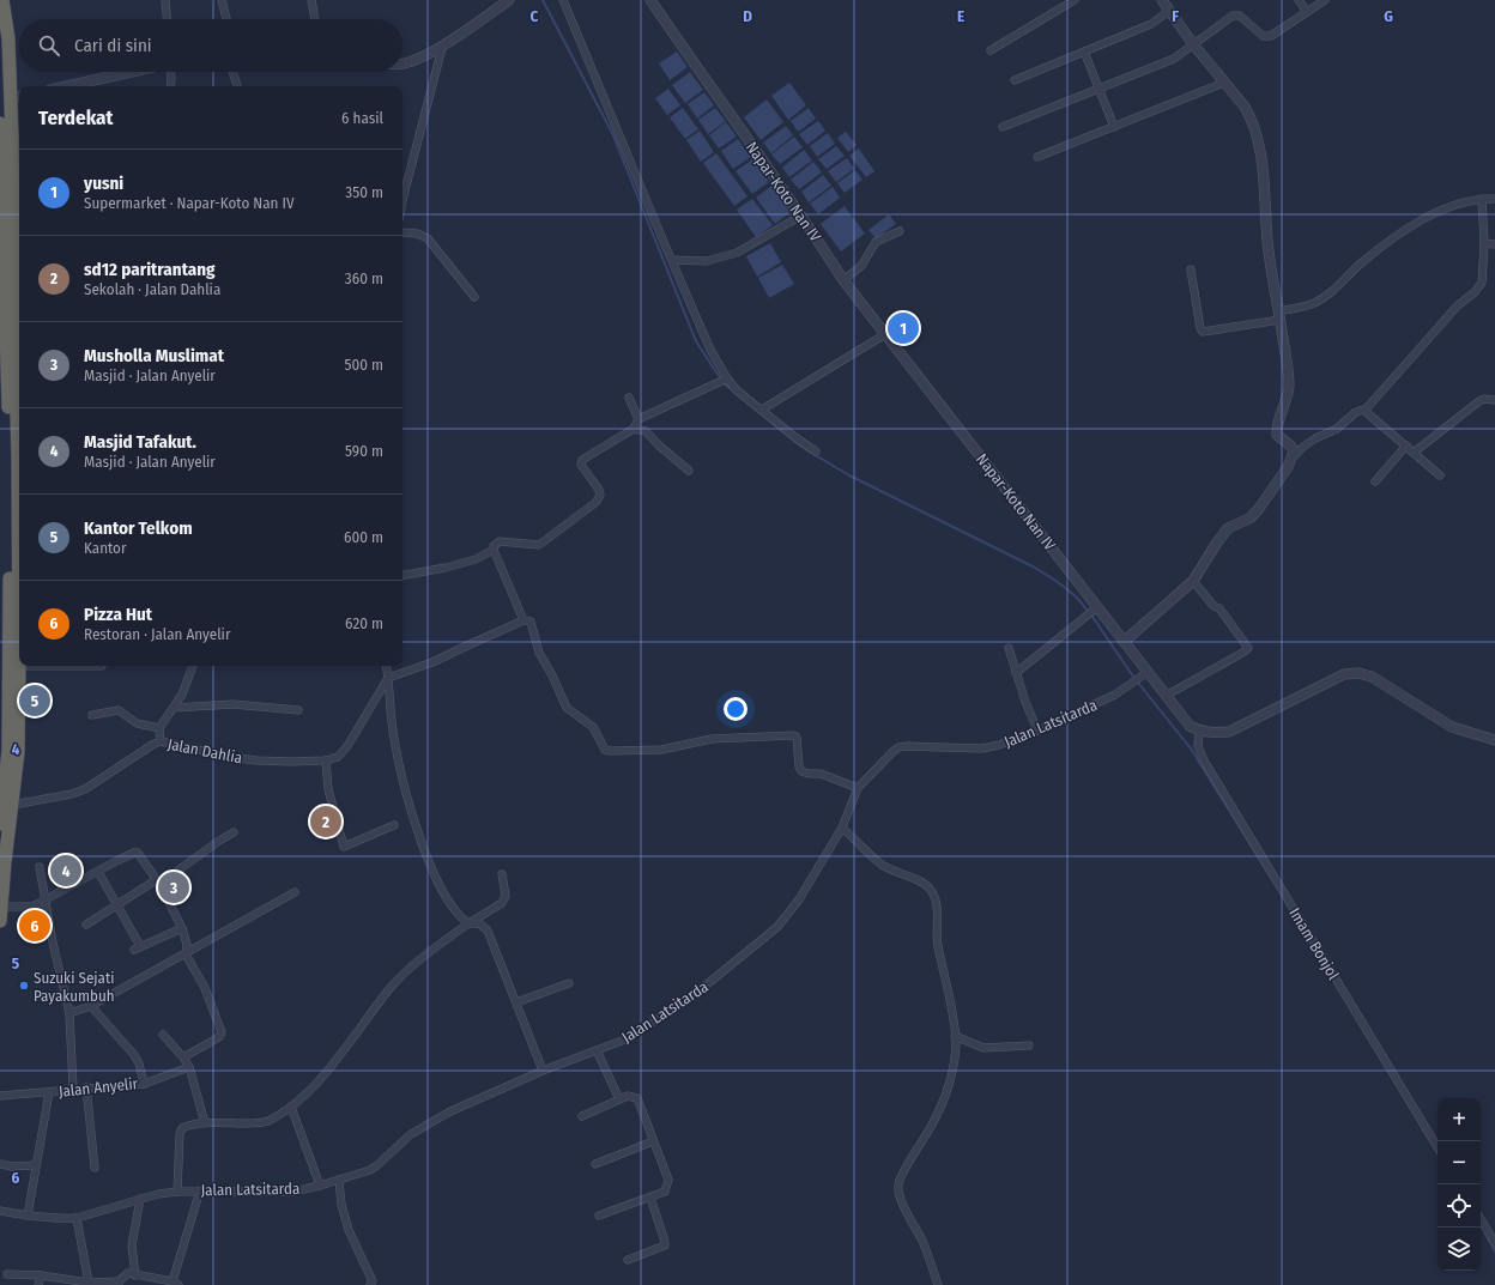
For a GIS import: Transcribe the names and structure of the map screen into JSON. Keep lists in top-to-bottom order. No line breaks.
{"streets":{"street":["Napar-Koto Nan IV","Jalan Latsitarda","Jalan Dahlia","Imam Bonjol","Jalan Anyelir"]},"crossings":[["Napar-Koto Nan IV","Jalan Latsitarda"],["Napar-Koto Nan IV","Imam Bonjol"]],"places":["Suzuki Sejati Payakumbuh"],"page":{"search":"Cari di sini","heading":["Terdekat","6 hasil"],"list":[{"mark":"1","name":"yusni","note":"Supermarket · Napar-Koto Nan IV","value":"350 m"},{"mark":"2","name":"sd12 paritrantang","note":"Sekolah · Jalan Dahlia","value":"360 m"},{"mark":"3","name":"Musholla Muslimat","note":"Masjid · Jalan Anyelir","value":"500 m"},{"mark":"4","name":"Masjid Tafakut.","note":"Masjid · Jalan Anyelir","value":"590 m"},{"mark":"5","name":"Kantor Telkom","note":"Kantor","value":"600 m"},{"mark":"6","name":"Pizza Hut","note":"Restoran · Jalan Anyelir","value":"620 m"}],"pins":["1","5","2","4","3","6"],"map_buttons":["+","−"]},"grid":{"columns":["C","D","E","F","G"],"rows":["4","5","6"]}}
